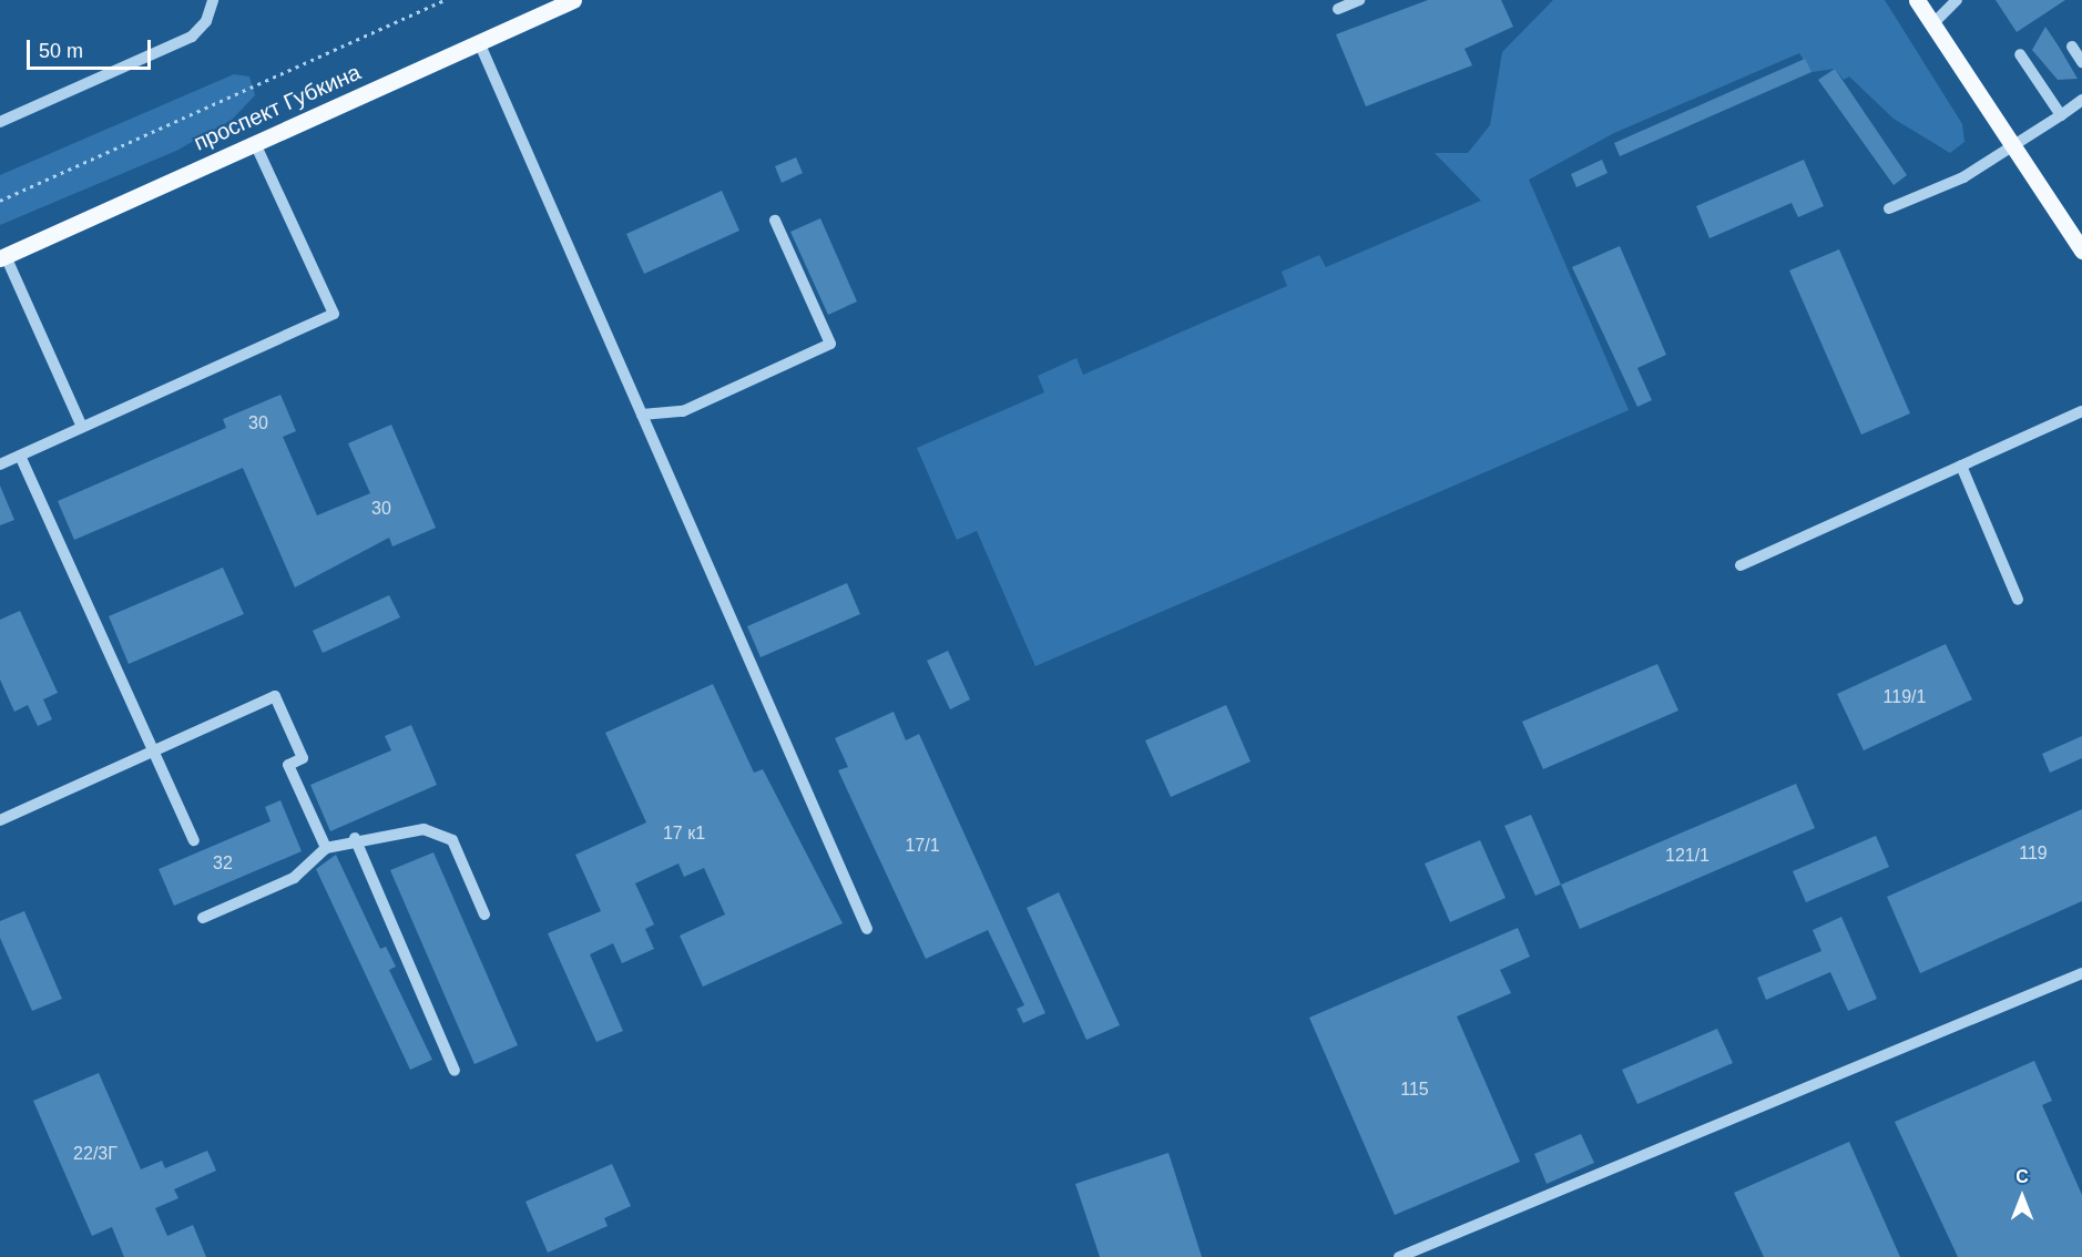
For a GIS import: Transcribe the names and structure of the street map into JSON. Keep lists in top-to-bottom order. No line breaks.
{"streets":{"main road":["проспект Губкина"]},"house_numbers":["30","30","119/1","17 к1","17/1","119","121/1","32","115","22/3Г"],"scale_bar":"50 m","north":"top"}
